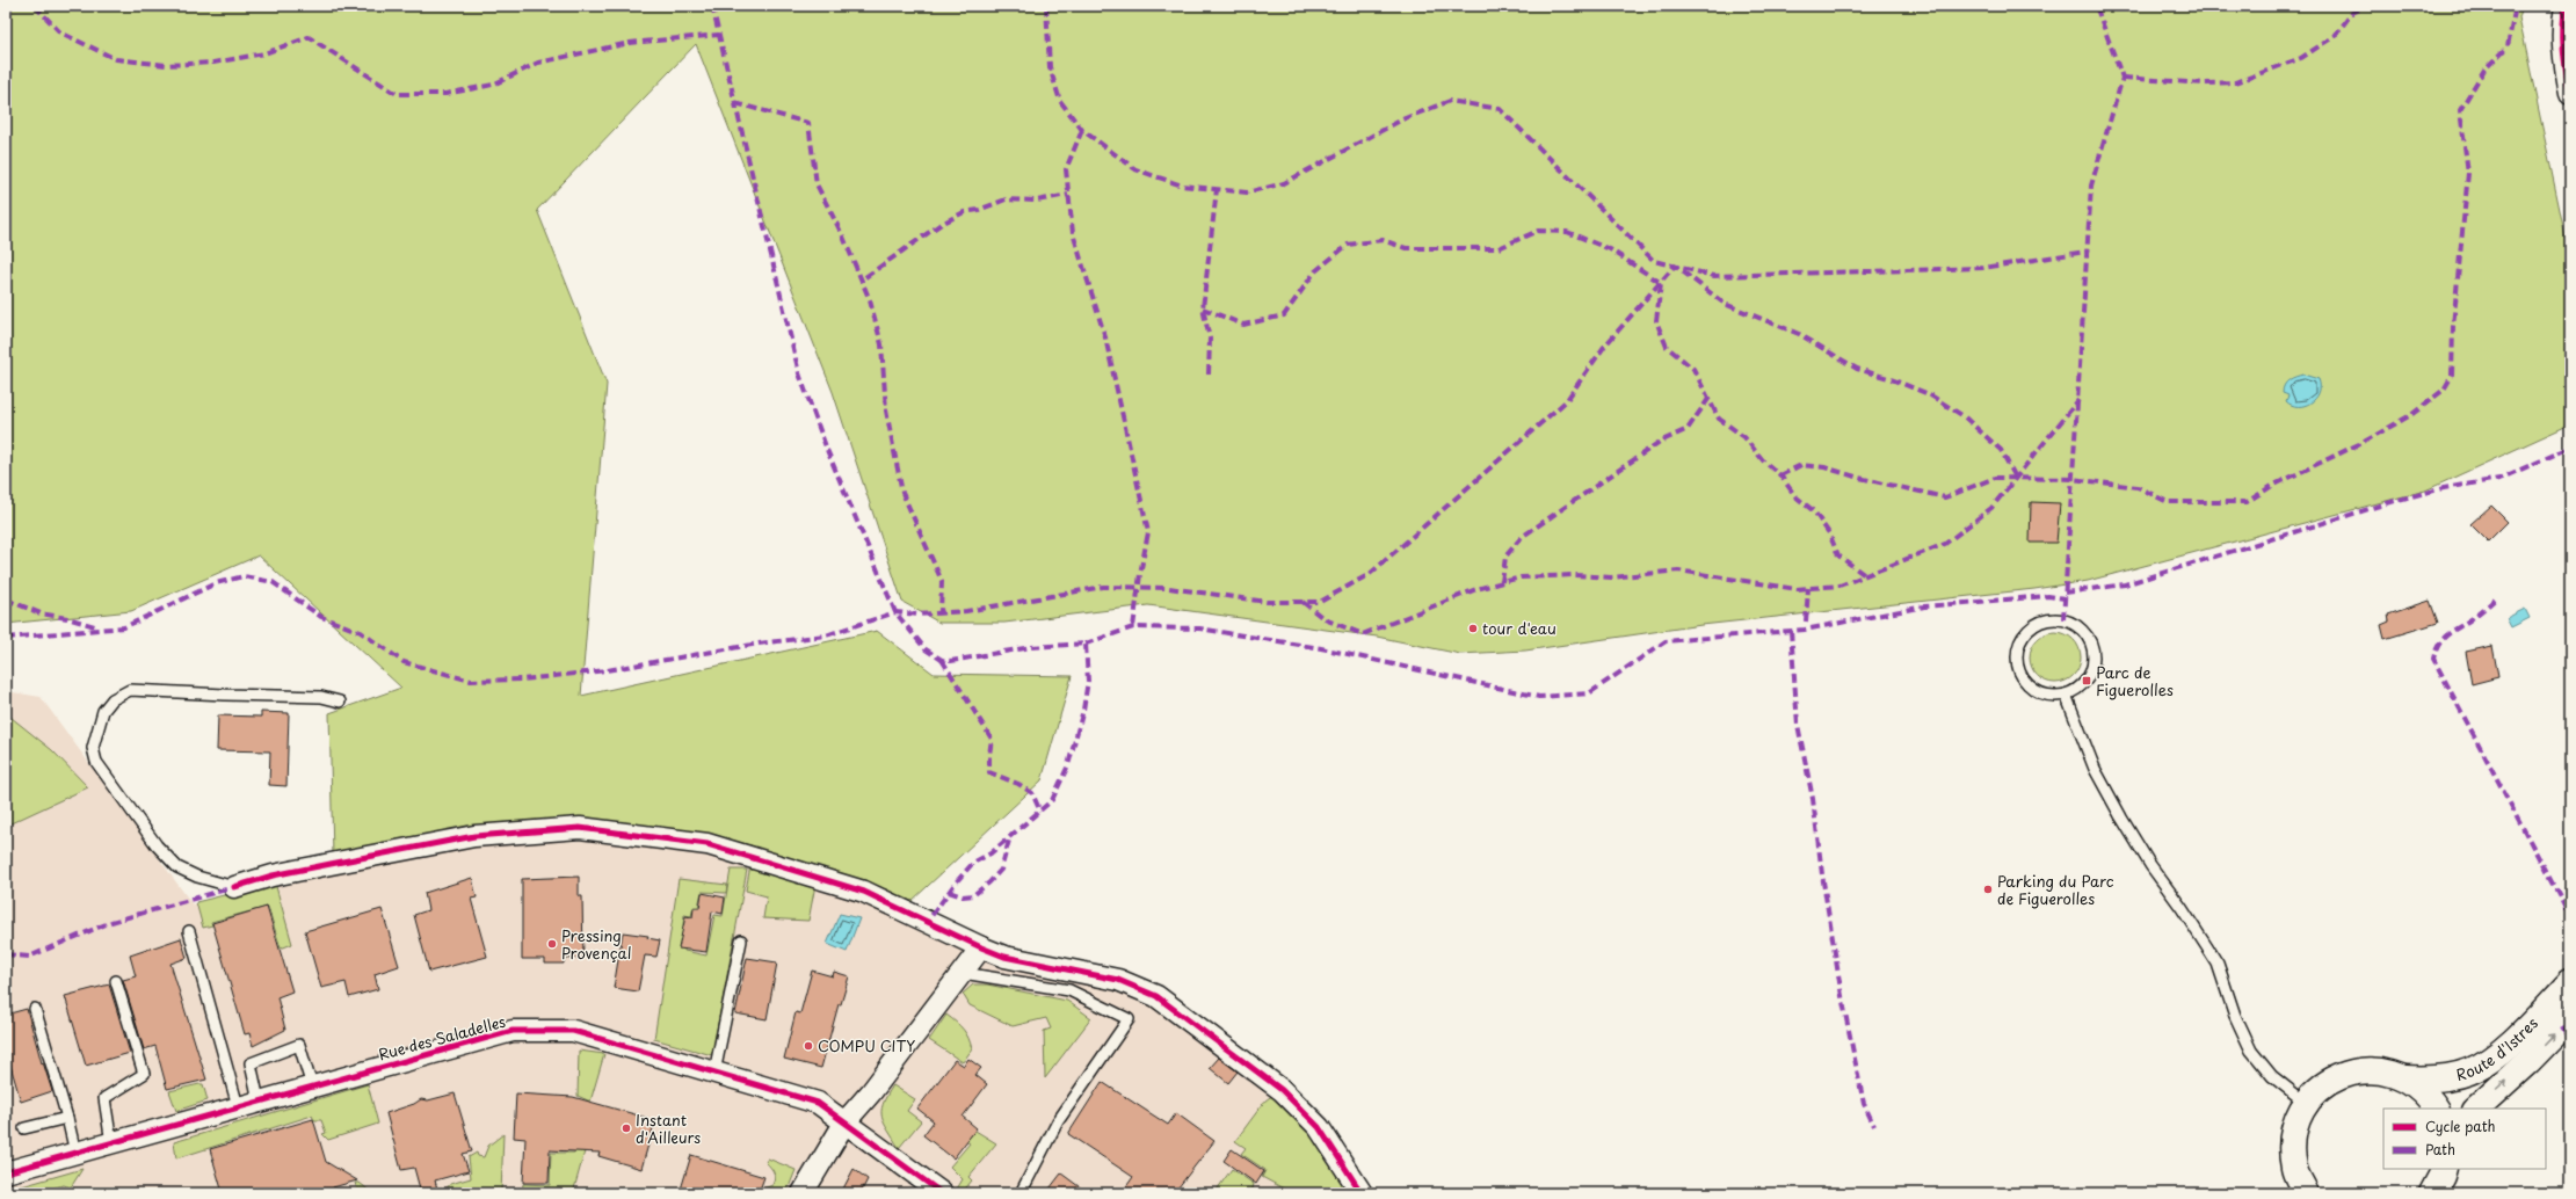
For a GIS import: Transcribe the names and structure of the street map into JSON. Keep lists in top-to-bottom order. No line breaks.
{"streets":{"main road":["Route d'Istres"],"street":["Rue des Saladelles"]},"places":{"other":["tour d'eau","Parking du Parc de Figuerolles","Pressing Provençal","COMPU CITY","Instant d'Ailleurs"],"transit":["Parc de Figuerolles"]},"legend":["Cycle path","Path"]}
